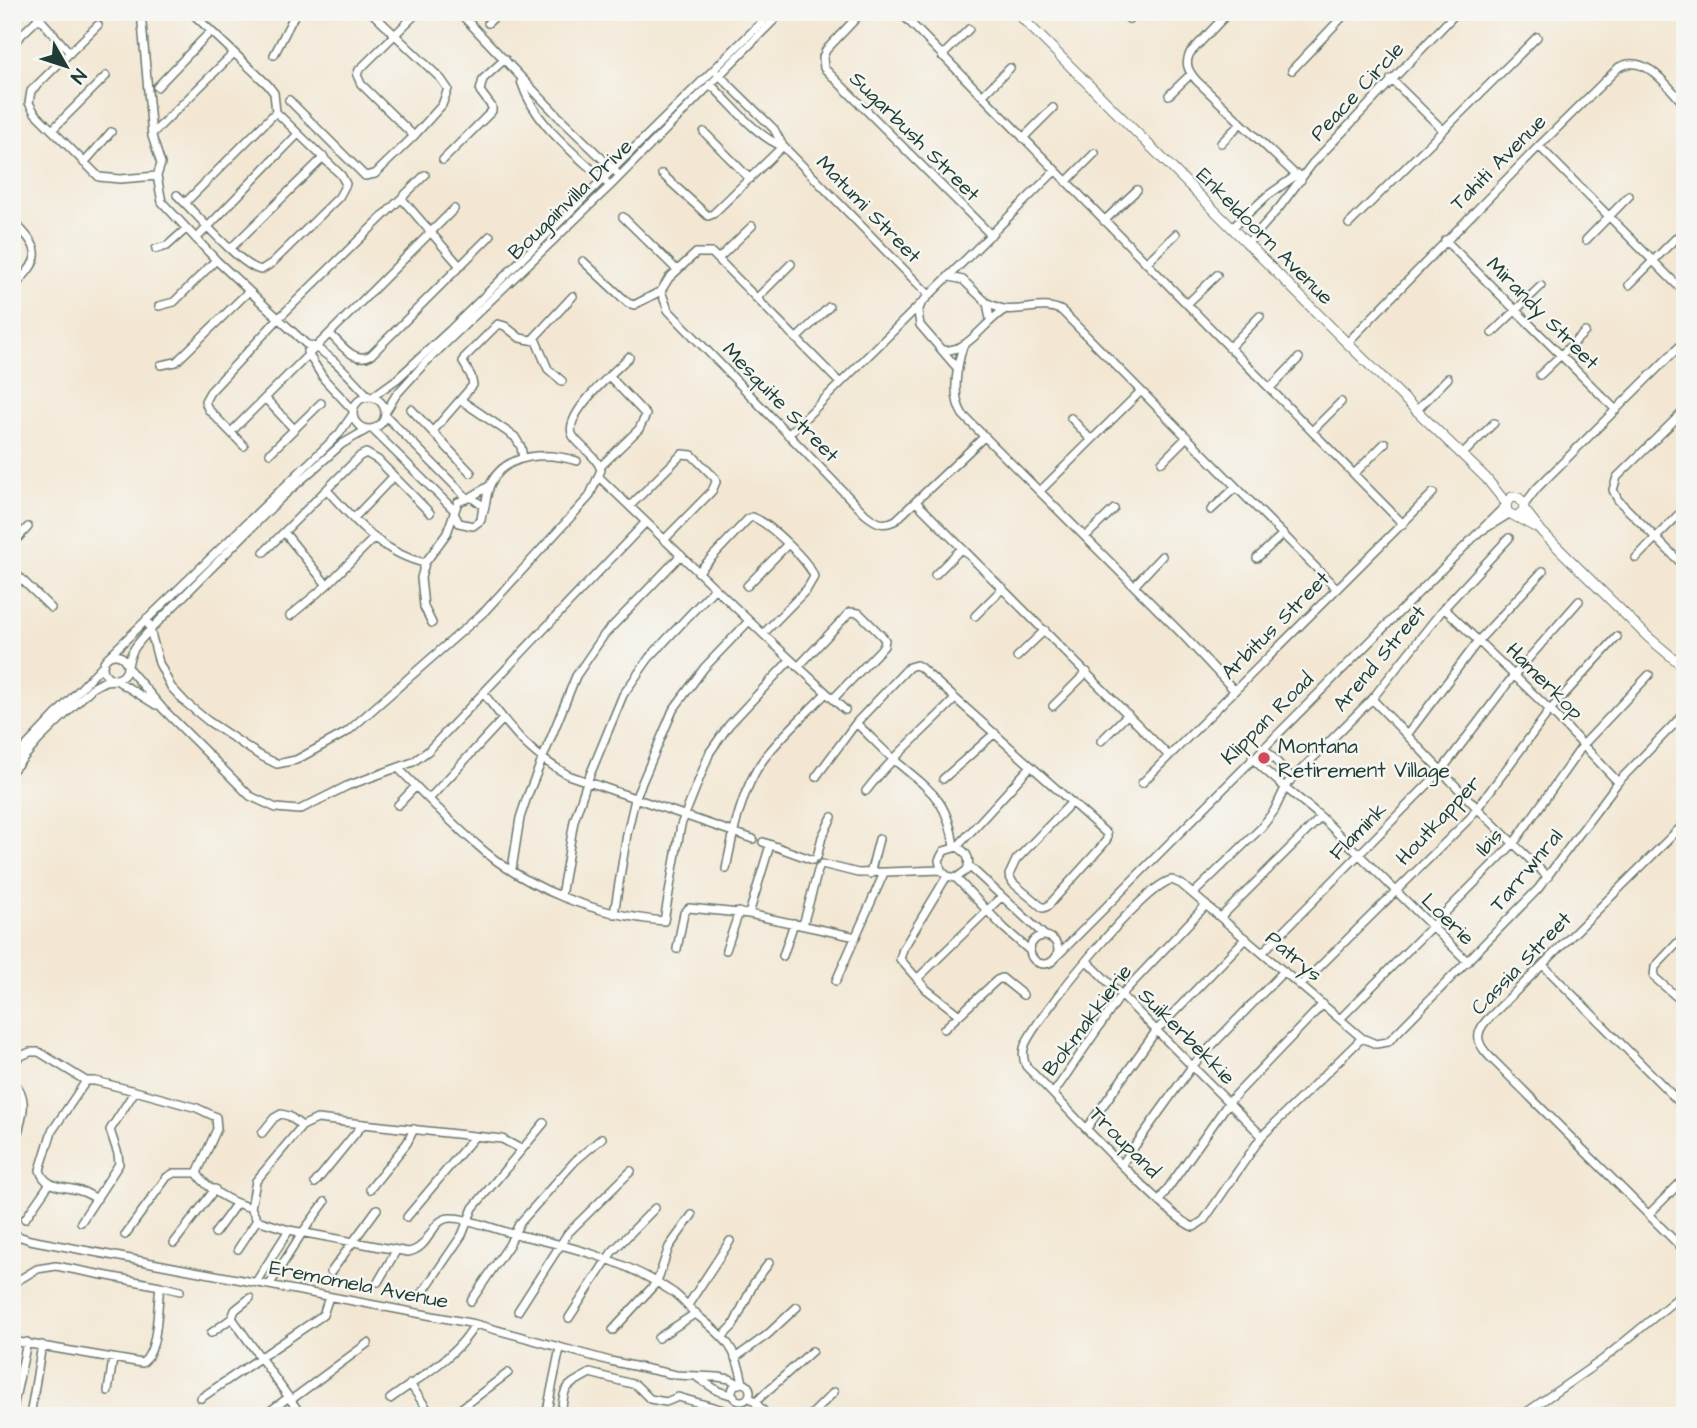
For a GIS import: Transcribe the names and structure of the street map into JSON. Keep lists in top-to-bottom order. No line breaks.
{"streets":{"street":["Peace Circle","Sugarbush Street","Tahiti Avenue","Bougainvilla Drive","Matumi Street","Enkeldoorn Avenue","Mirandy Street","Mesquite Street","Arbitus Street","Arend Street","Hamerkop","Klippan Road","Houtkapper","Flamink","Ibis","Tarrwnral","Loerie","Patrys","Cassia Street","Bokmakkierie","Suikerbekkie","Troupand","Eremomela Avenue"]},"crossings":[["Peace Circle","Enkeldoorn Avenue"],["Tahiti Avenue","Enkeldoorn Avenue"],["Tahiti Avenue","Mirandy Street"],["Bougainvilla Drive","Matumi Street"],["Enkeldoorn Avenue","Klippan Road"],["Mirandy Street","Klippan Road"],["Arend Street","Hamerkop"],["Arend Street","Loerie"],["Arend Street","Patrys"],["Hamerkop","Houtkapper"],["Hamerkop","Flamink"],["Hamerkop","Ibis"],["Hamerkop","Tarrwnral"],["Klippan Road","Loerie"],["Houtkapper","Loerie"],["Houtkapper","Patrys"],["Flamink","Loerie"],["Flamink","Patrys"],["Ibis","Loerie"],["Ibis","Patrys"],["Tarrwnral","Loerie"],["Tarrwnral","Patrys"],["Patrys","Bokmakkierie"],["Patrys","Suikerbekkie"],["Patrys","Troupand"],["Bokmakkierie","Suikerbekkie"],["Bokmakkierie","Troupand"],["Suikerbekkie","Troupand"]],"places":["Montana Retirement Village"],"north":"bottom right"}
